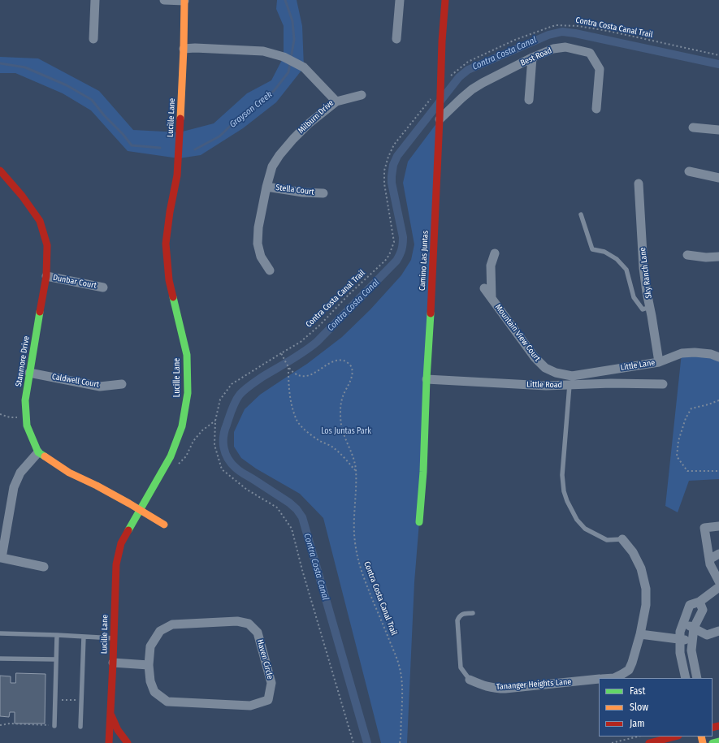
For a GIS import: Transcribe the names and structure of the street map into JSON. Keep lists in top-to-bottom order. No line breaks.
{"streets":{"street":["Best Road","Milburn Drive","Lucille Lane","Stella Court","Camino Las Juntas","Sky Ranch Lane","Dunbar Court","Mountain View Court","Stanmore Drive","Little Lane","Caldwell Court","Little Road","Haven Circle","Tananger Heights Lane"],"path":["Contra Costa Canal Trail"]},"crossings":[["Contra Costa Canal Trail","Camino Las Juntas"],["Best Road","Camino Las Juntas"],["Milburn Drive","Lucille Lane"],["Milburn Drive","Stella Court"],["Camino Las Juntas","Little Road"],["Sky Ranch Lane","Little Lane"],["Dunbar Court","Stanmore Drive"],["Mountain View Court","Little Lane"],["Stanmore Drive","Caldwell Court"]],"water":["Contra Costa Canal","Grayson Creek"],"parks":["Los Juntas Park"],"legend":["Fast","Slow","Jam"]}
